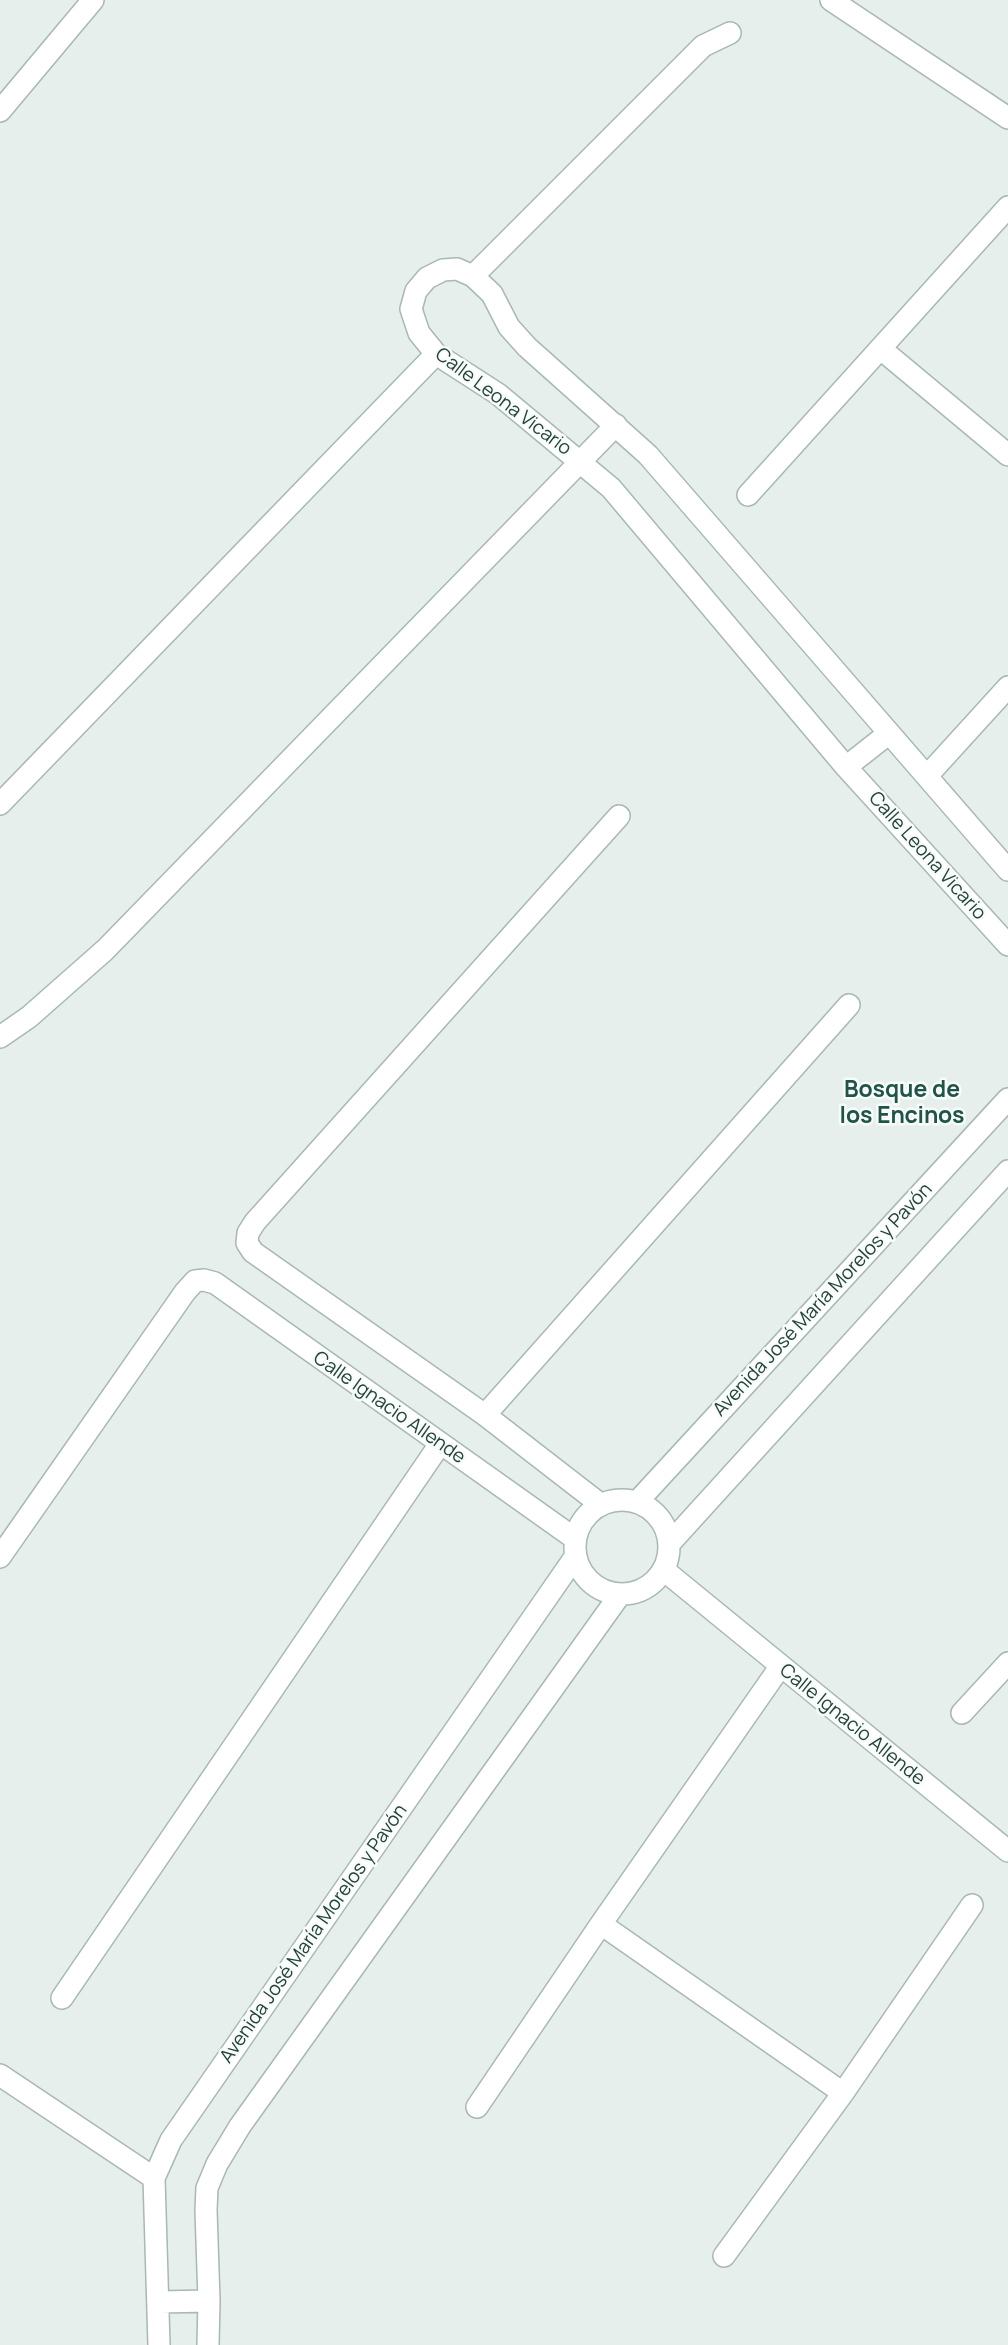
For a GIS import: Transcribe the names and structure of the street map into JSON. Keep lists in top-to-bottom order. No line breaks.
{"streets":{"street":["Calle Leona Vicario","Avenida José María Morelos y Pavón","Calle Ignacio Allende"]},"crossings":[["Avenida José María Morelos y Pavón","Calle Ignacio Allende"]],"districts":["Bosque de los Encinos"]}
